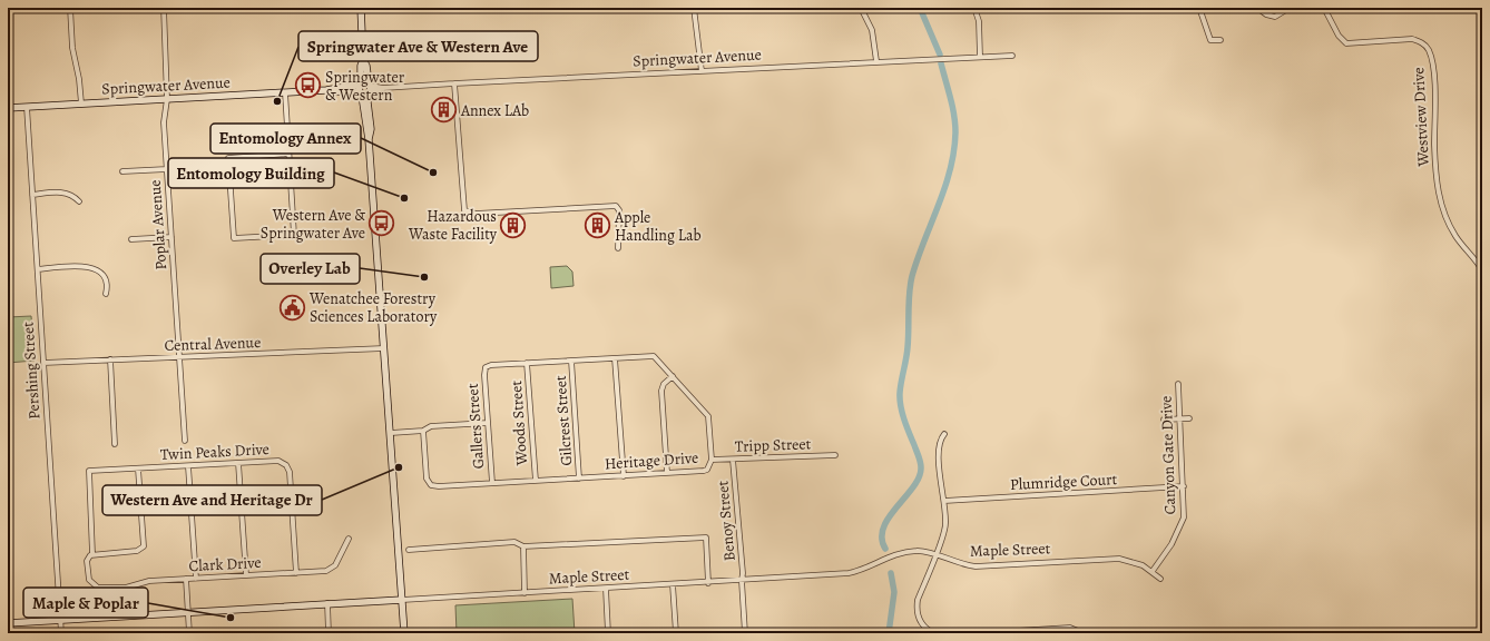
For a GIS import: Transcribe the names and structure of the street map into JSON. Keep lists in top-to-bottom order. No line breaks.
{"streets":{"street":["Springwater Avenue","Westview Drive","Poplar Avenue","Central Avenue","Pershing Street","Gilcrest Street","Woods Street","Gallers Street","Tripp Street","Twin Peaks Drive","Canyon Gate Drive","Heritage Drive","Plumridge Court","Benoy Street","Maple Street","Clark Drive"]},"crossings":[["Springwater Avenue","Poplar Avenue"],["Springwater Avenue","Pershing Street"],["Poplar Avenue","Central Avenue"],["Central Avenue","Pershing Street"],["Pershing Street","Maple Street"],["Gilcrest Street","Heritage Drive"],["Woods Street","Heritage Drive"],["Gallers Street","Heritage Drive"],["Tripp Street","Heritage Drive"],["Tripp Street","Benoy Street"],["Twin Peaks Drive","Clark Drive"],["Canyon Gate Drive","Plumridge Court"],["Canyon Gate Drive","Maple Street"],["Benoy Street","Maple Street"]],"places":{"bus stop":["Springwater & Western","Western Ave & Springwater Ave"],"other":["Springwater Ave & Western Ave","Entomology Annex","Entomology Building","Overley Lab","Western Ave and Heritage Dr","Maple & Poplar"],"building":["Annex LAb","Hazardous Waste Facility","Apple Handling Lab"],"public building":["Wenatchee Forestry Sciences Laboratory"]}}
